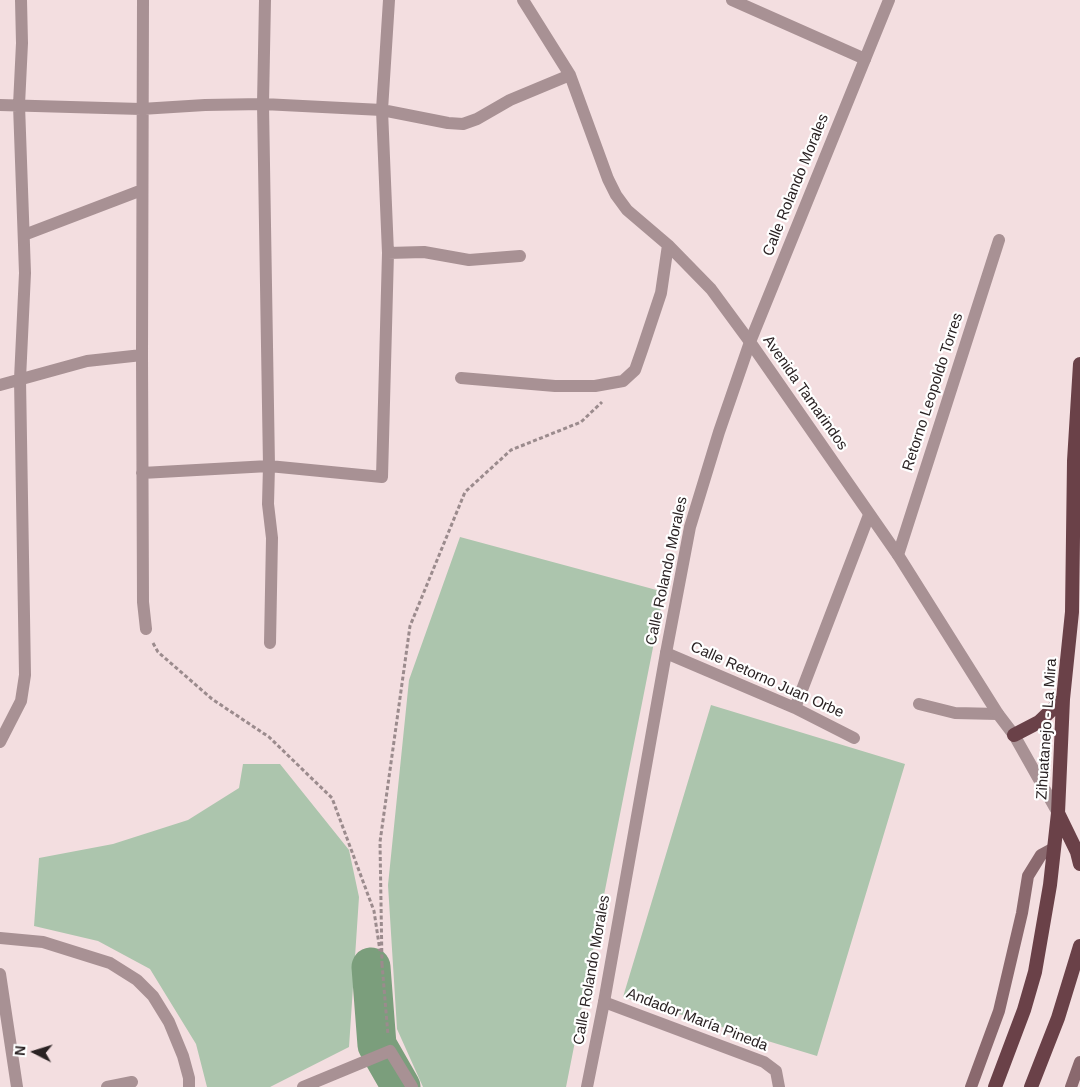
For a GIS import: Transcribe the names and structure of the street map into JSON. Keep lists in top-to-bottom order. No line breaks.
{"streets":{"highway":["Zihuatanejo - La Mira"],"street":["Calle Rolando Morales","Retorno Leopoldo Torres","Avenida Tamarindos","Calle Retorno Juan Orbe","Andador María Pineda"]},"crossings":[["Calle Rolando Morales","Avenida Tamarindos"],["Calle Rolando Morales","Calle Retorno Juan Orbe"],["Calle Rolando Morales","Andador María Pineda"],["Retorno Leopoldo Torres","Avenida Tamarindos"],["Avenida Tamarindos","Zihuatanejo - La Mira"]],"north":"left"}
